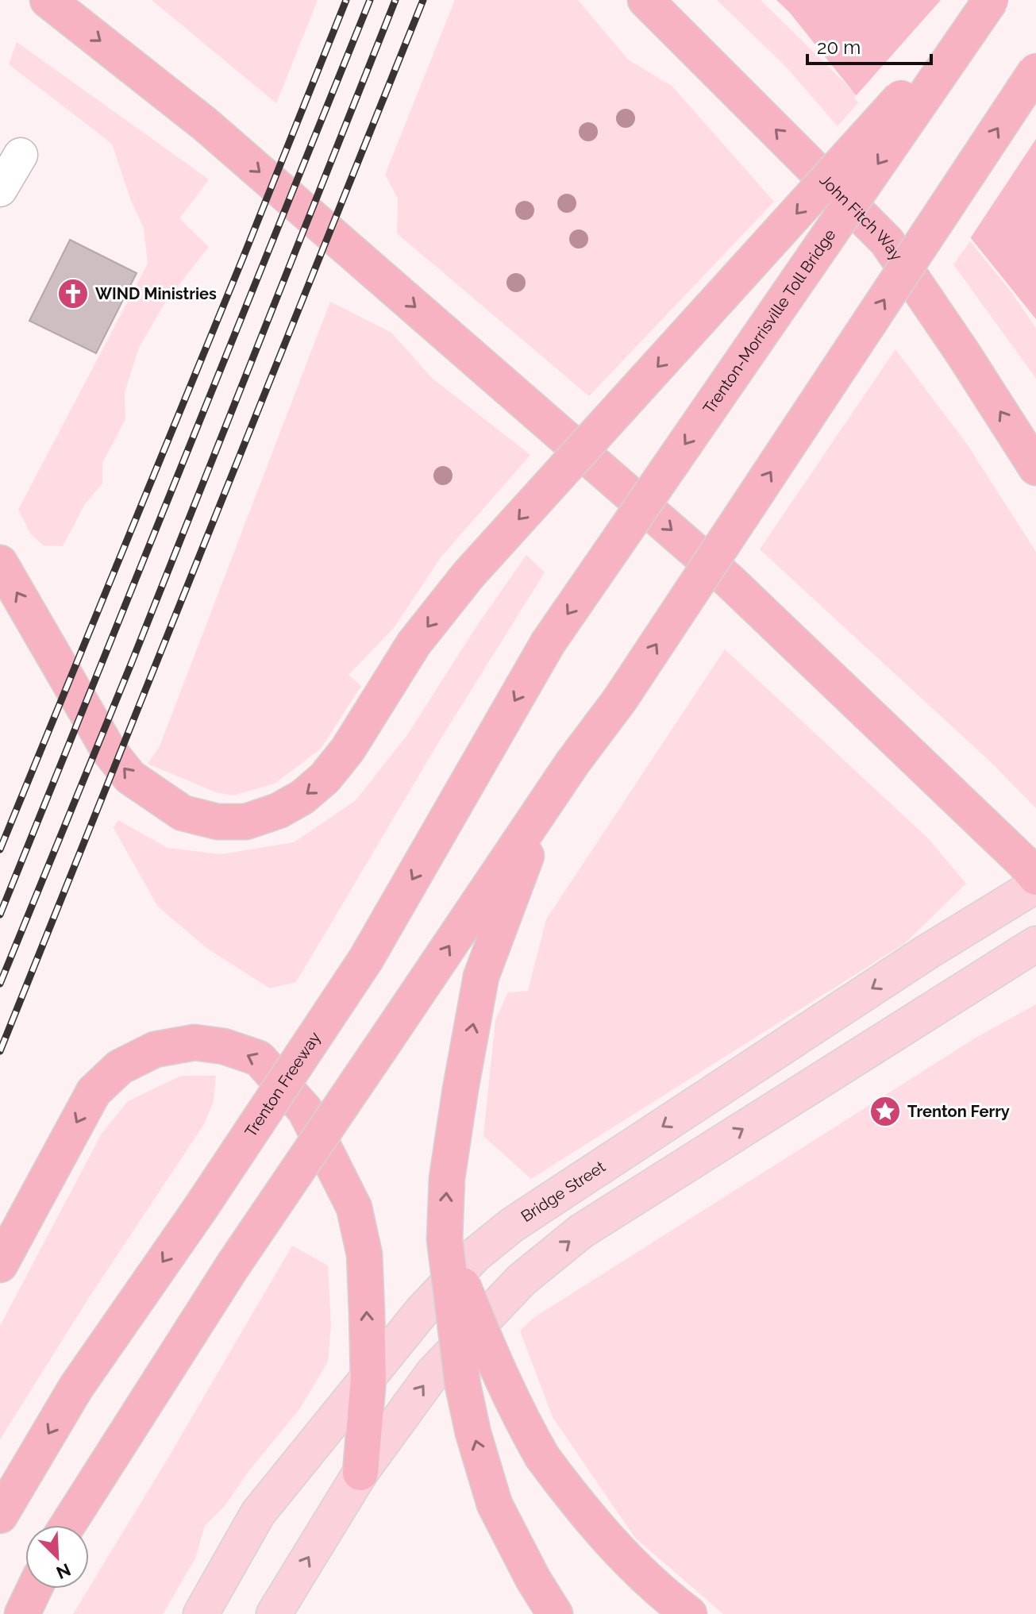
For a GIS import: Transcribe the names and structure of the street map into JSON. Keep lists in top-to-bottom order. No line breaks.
{"streets":{"highway":["John Fitch Way","Trenton-Morrisville Toll Bridge","Trenton Freeway"],"main road":["Bridge Street"]},"crossings":[["Trenton-Morrisville Toll Bridge","Trenton Freeway"]],"one_way":["John Fitch Way"],"places":{"church":["WIND Ministries"],"place":["Trenton Ferry"]},"scale_bar":"20 m","north":"bottom right"}
